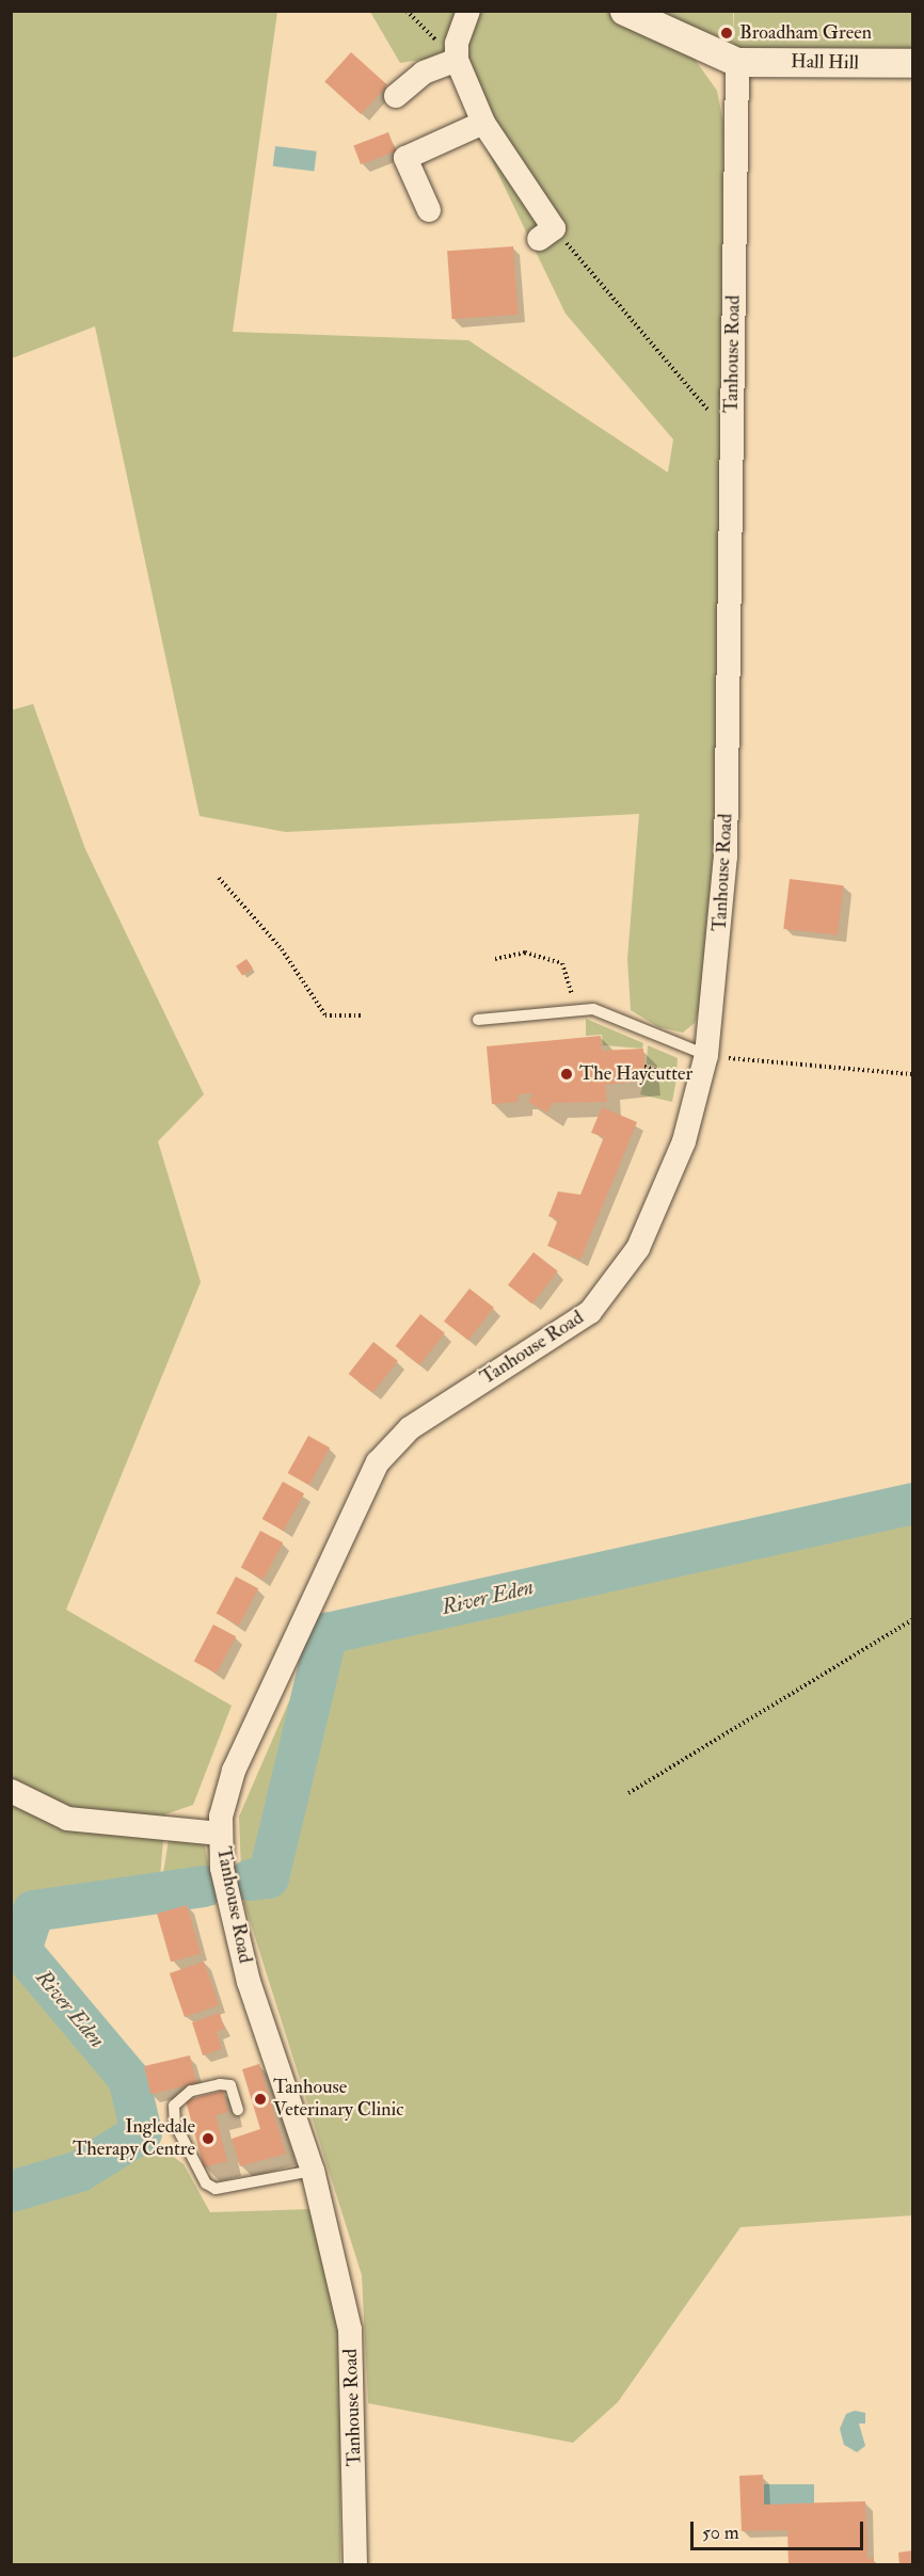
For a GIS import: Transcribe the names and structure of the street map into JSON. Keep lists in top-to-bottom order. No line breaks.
{"streets":{"street":["Hall Hill","Tanhouse Road"]},"crossings":[["Hall Hill","Tanhouse Road"]],"water":["River Eden"],"places":["Broadham Green","The Haycutter","Tanhouse Veterinary Clinic","Ingledale Therapy Centre"],"scale_bar":"50 m"}
